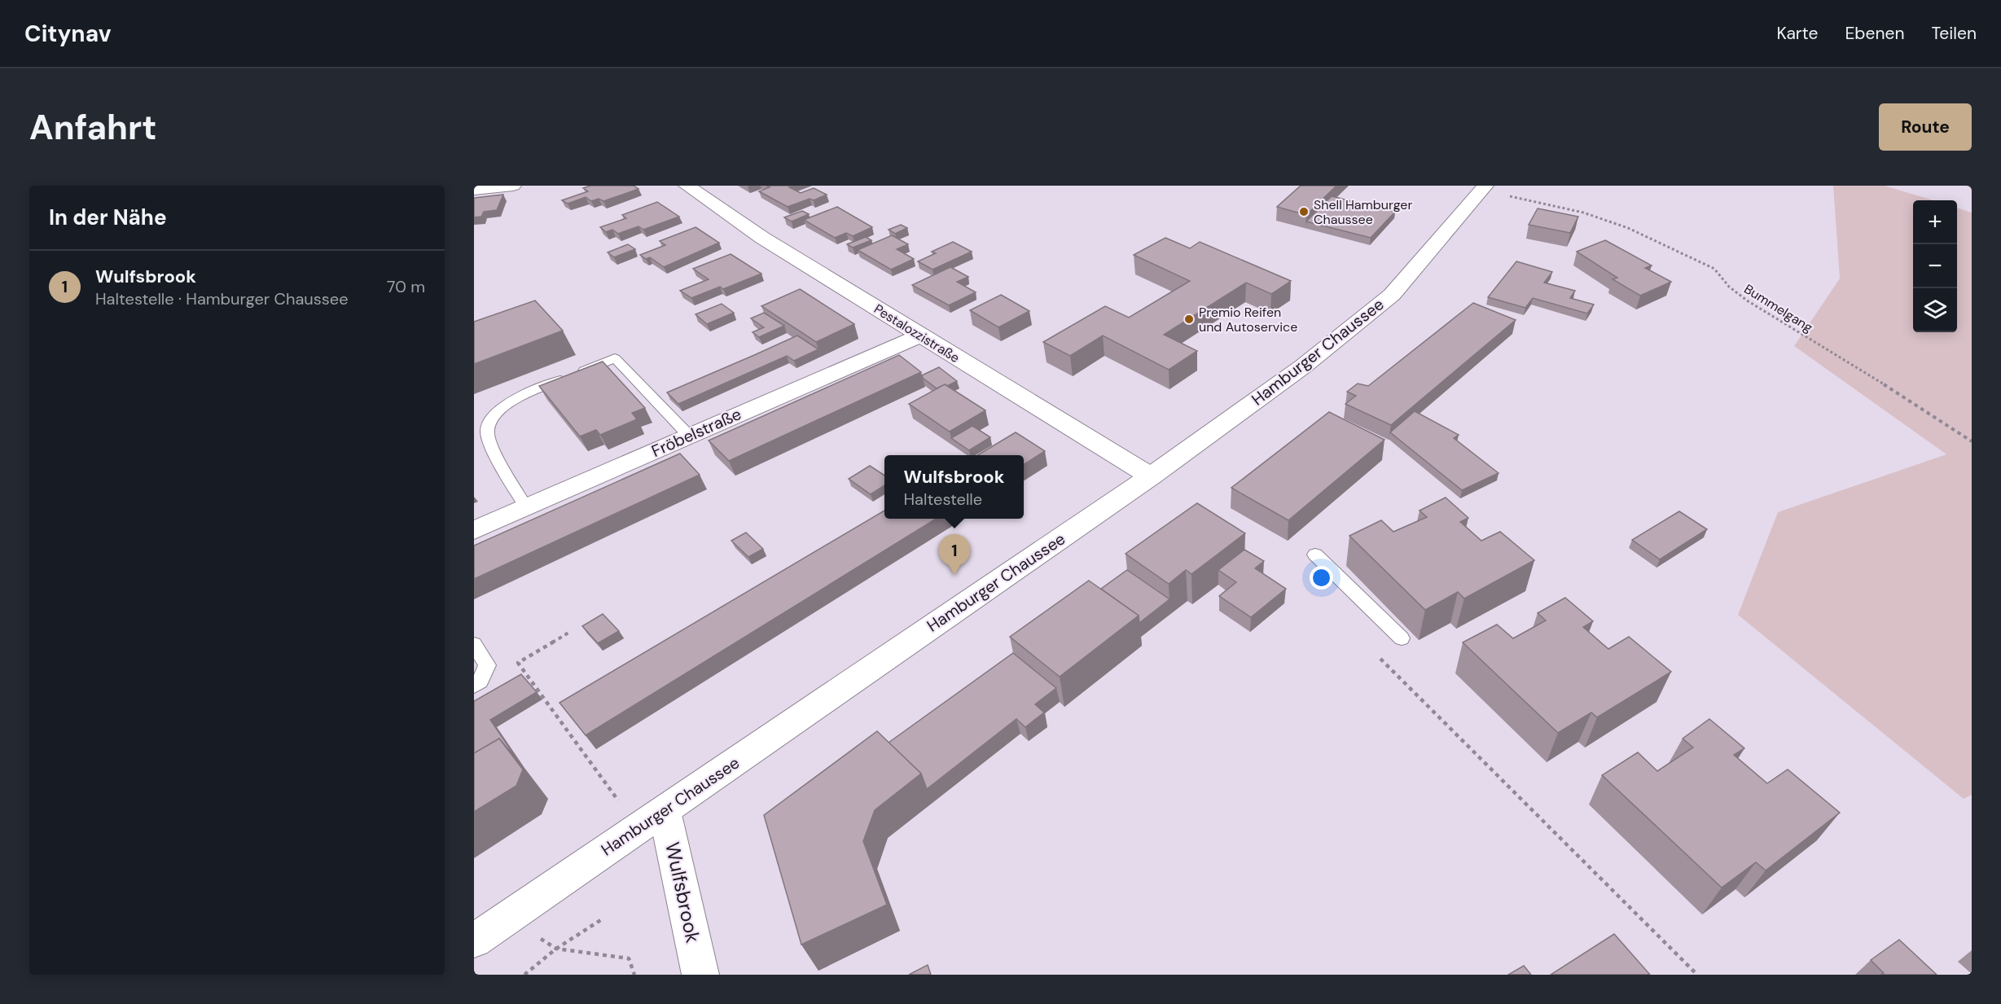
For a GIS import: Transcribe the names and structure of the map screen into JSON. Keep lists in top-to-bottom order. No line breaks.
{"streets":{"street":["Pestalozzistraße","Hamburger Chaussee","Fröbelstraße","Wulfsbrook"],"path":["Bummelgang"]},"crossings":[["Bummelgang","Hamburger Chaussee"],["Pestalozzistraße","Hamburger Chaussee"],["Pestalozzistraße","Fröbelstraße"],["Hamburger Chaussee","Wulfsbrook"]],"places":["Shell Hamburger Chaussee","Premio Reifen und Autoservice"],"page":{"header":"Citynav","nav":["Karte","Ebenen","Teilen"],"buttons":"Route","title":"Anfahrt","heading":"In der Nähe","map_buttons":["+","−"],"list":[{"mark":"1","name":"Wulfsbrook","note":"Haltestelle · Hamburger Chaussee","value":"70 m"}],"popup":["Wulfsbrook","Haltestelle"],"pins":"1"}}
